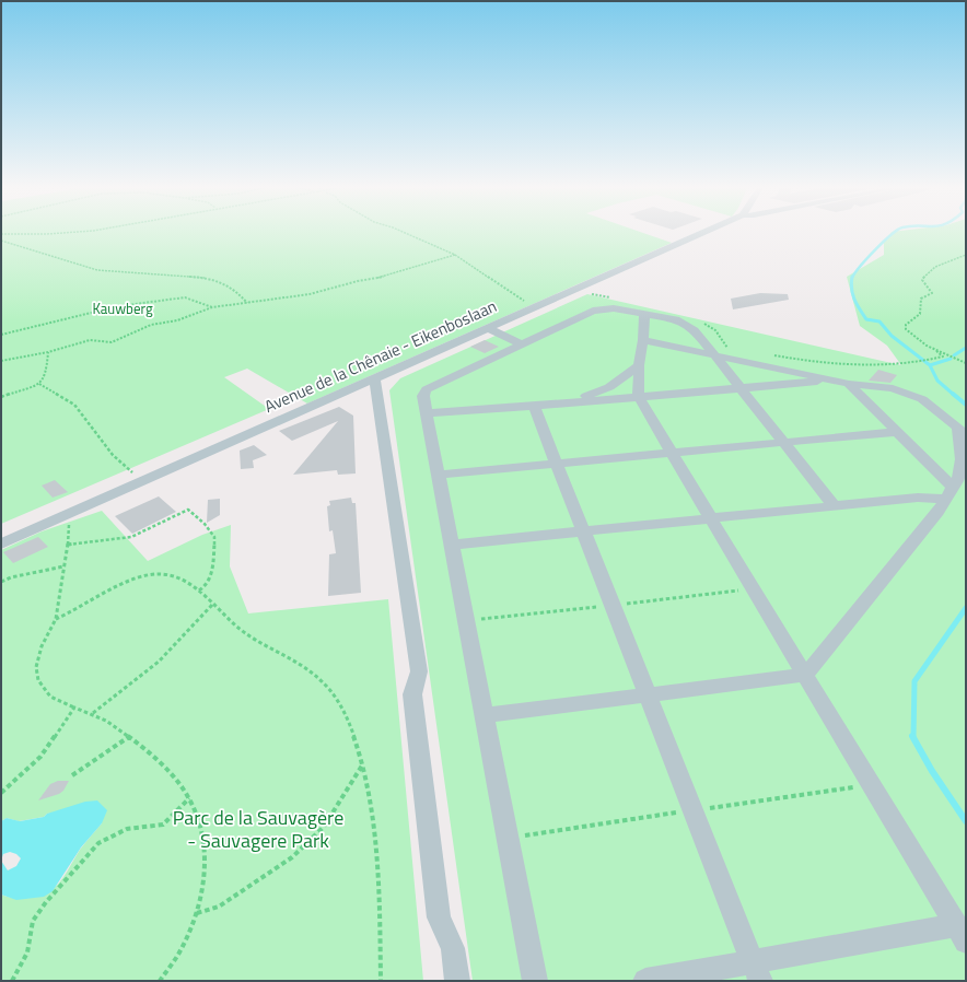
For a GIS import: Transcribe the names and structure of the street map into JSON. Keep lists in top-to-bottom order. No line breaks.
{"streets":{"street":["Avenue de la Chênaie - Eikenboslaan"]},"parks":["Kauwberg","Parc de la Sauvagère - Sauvagere Park"]}
